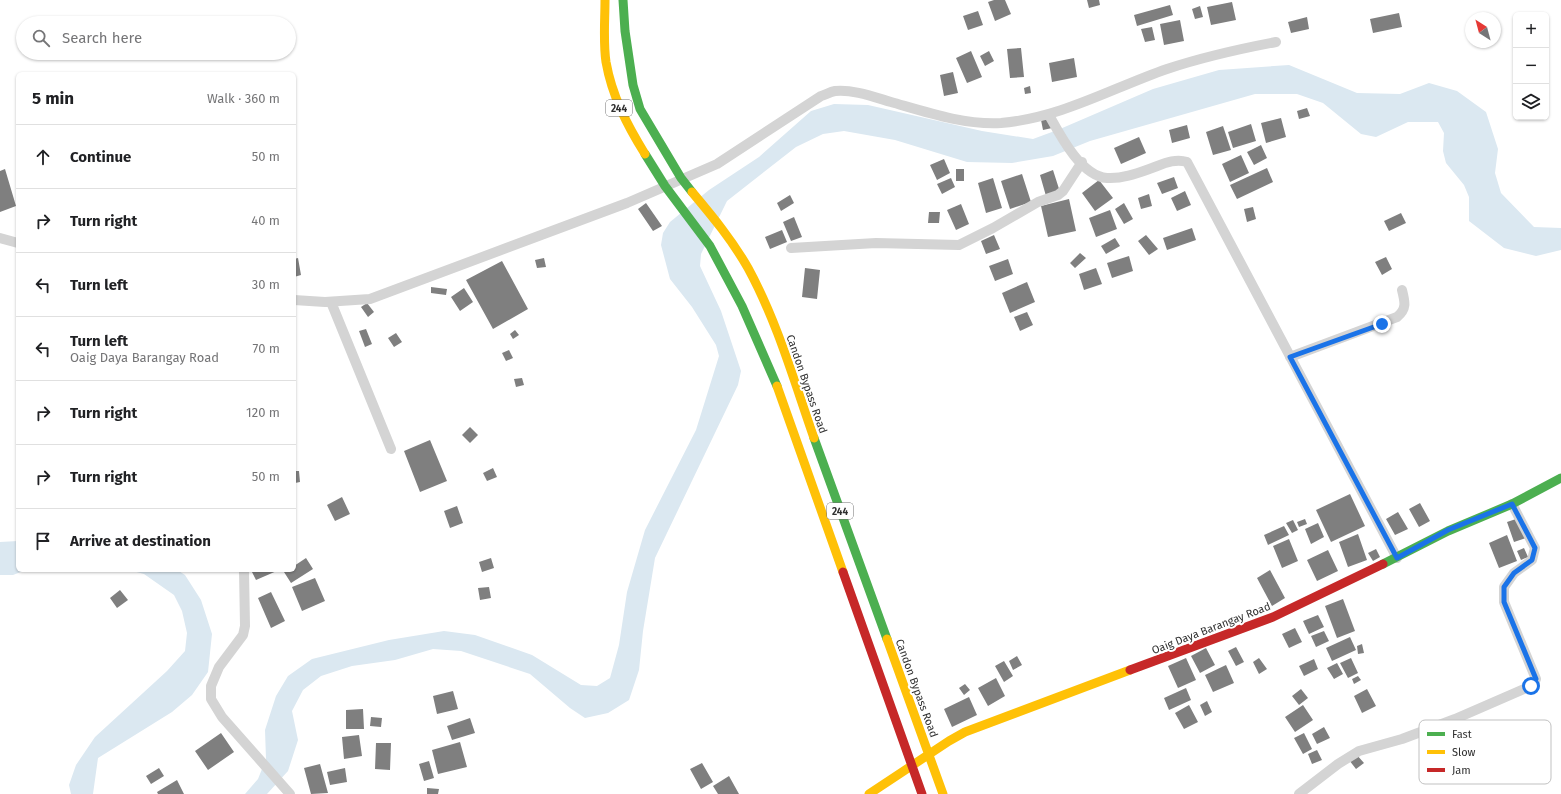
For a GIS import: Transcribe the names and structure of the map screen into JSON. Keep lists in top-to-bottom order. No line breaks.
{"streets":{"main road":["244","Candon Bypass Road","Oaig Daya Barangay Road"]},"crossings":[["244","Oaig Daya Barangay Road"],["Candon Bypass Road","Oaig Daya Barangay Road"]],"legend":["Fast","Slow","Jam"],"north":"top left","page":{"map_buttons":["+","−"],"search":"Search here","heading":["5 min","Walk · 360 m"],"list":[["Continue","50 m"],["Turn right","40 m"],["Turn left","30 m"],["Turn left","Oaig Daya Barangay Road","70 m"],["Turn right","120 m"],["Turn right","50 m"],"Arrive at destination"]}}
